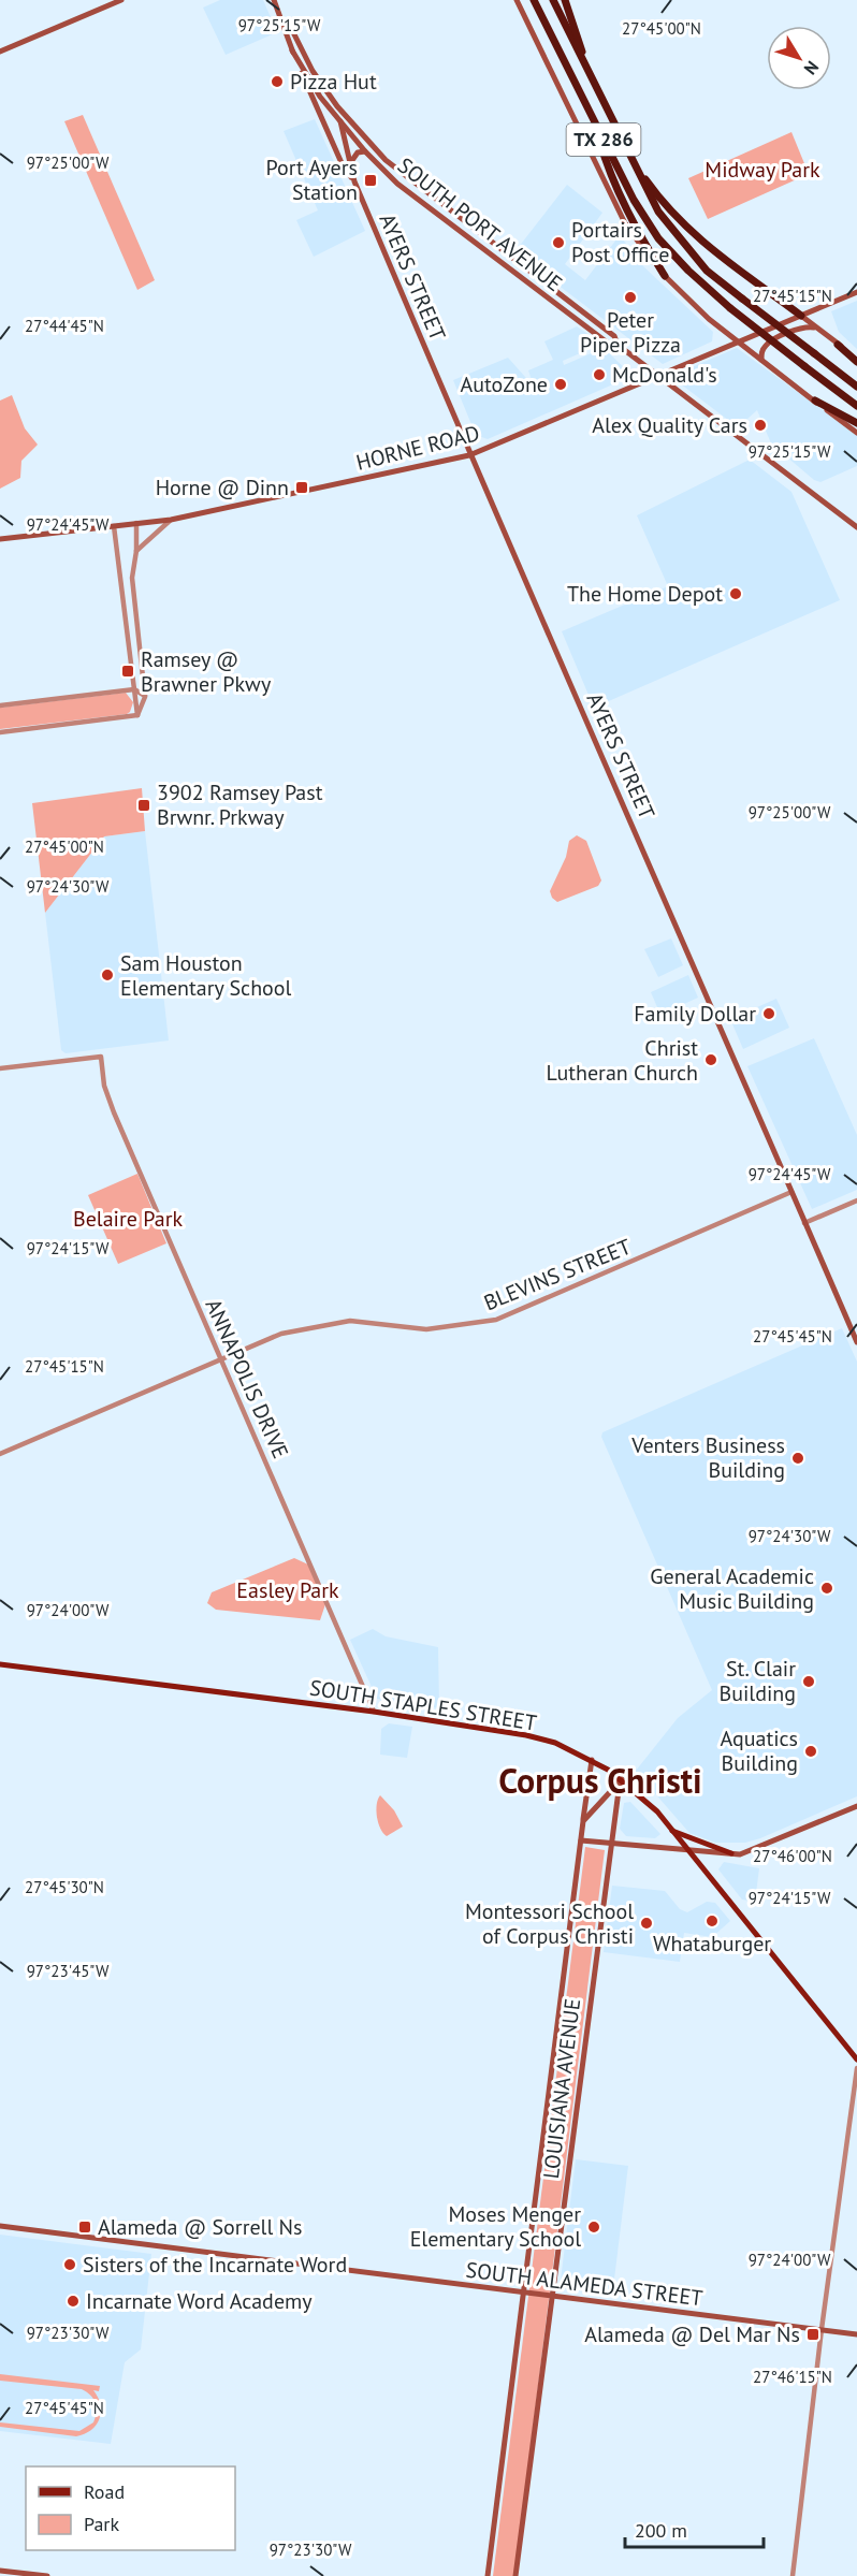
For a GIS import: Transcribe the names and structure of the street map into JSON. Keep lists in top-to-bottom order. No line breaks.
{"streets":{"highway":["TX 286"],"main road":["SOUTH PORT AVENUE","AYERS STREET","HORNE ROAD","SOUTH STAPLES STREET","LOUISIANA AVENUE","SOUTH ALAMEDA STREET"],"street":["BLEVINS STREET","ANNAPOLIS DRIVE"]},"crossings":[["SOUTH PORT AVENUE","AYERS STREET"],["SOUTH PORT AVENUE","HORNE ROAD"],["AYERS STREET","HORNE ROAD"],["AYERS STREET","BLEVINS STREET"],["BLEVINS STREET","ANNAPOLIS DRIVE"],["ANNAPOLIS DRIVE","SOUTH STAPLES STREET"],["SOUTH STAPLES STREET","LOUISIANA AVENUE"],["LOUISIANA AVENUE","SOUTH ALAMEDA STREET"]],"districts":["Corpus Christi"],"parks":["Midway Park","Belaire Park","Easley Park"],"places":{"other":["Pizza Hut","Portairs Post Office","Peter Piper Pizza","McDonald's","AutoZone","Alex Quality Cars","The Home Depot","Sam Houston Elementary School","Family Dollar","Christ Lutheran Church","Venters Business Building","General Academic Music Building","St. Clair Building","Aquatics Building","Whataburger","Montessori School of Corpus Christi","Moses Menger Elementary School","Sisters of the Incarnate Word","Incarnate Word Academy"],"transit":["Port Ayers Station","Horne @ Dinn","Ramsey @ Brawner Pkwy","3902 Ramsey Past Brwnr. Prkway","Alameda @ Sorrell Ns","Alameda @ Del Mar Ns"]},"legend":["Road","Park"],"scale_bar":"200 m","north":"bottom right","coordinates":["97°25'15\"W","27°45'00\"N","97°25'00\"W","27°45'15\"N","27°44'45\"N","97°24'45\"W","97°24'30\"W","97°24'15\"W","27°45'45\"N","97°24'00\"W","27°46'00\"N","27°45'30\"N","97°23'45\"W","97°23'30\"W","27°46'15\"N"]}
